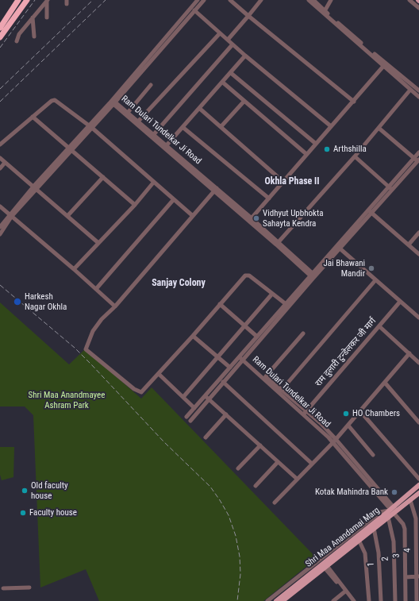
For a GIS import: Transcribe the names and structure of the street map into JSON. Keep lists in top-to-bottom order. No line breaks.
{"streets":{"main road":["Shri Maa Anandamai Marg"],"street":["Ram Dulari Tundelkar Ji Road","राम दुलारी टुन्डेलकर जी मार्ग","4","3","2","1"]},"crossings":[["Ram Dulari Tundelkar Ji Road","राम दुलारी टुन्डेलकर जी मार्ग"],["Ram Dulari Tundelkar Ji Road","Shri Maa Anandamai Marg"],["Ram Dulari Tundelkar Ji Road","3"],["Shri Maa Anandamai Marg","4"],["Shri Maa Anandamai Marg","3"],["Shri Maa Anandamai Marg","2"],["Shri Maa Anandamai Marg","1"]],"districts":["Okhla Phase II","Sanjay Colony"],"parks":["Shri Maa Anandmayee Ashram Park"],"places":["Arthshilla","Vidhyut Upbhokta Sahayta Kendra","Jai Bhawani Mandir","Harkesh Nagar Okhla","HO Chambers","Old faculty house","Kotak Mahindra Bank","Faculty house"]}
